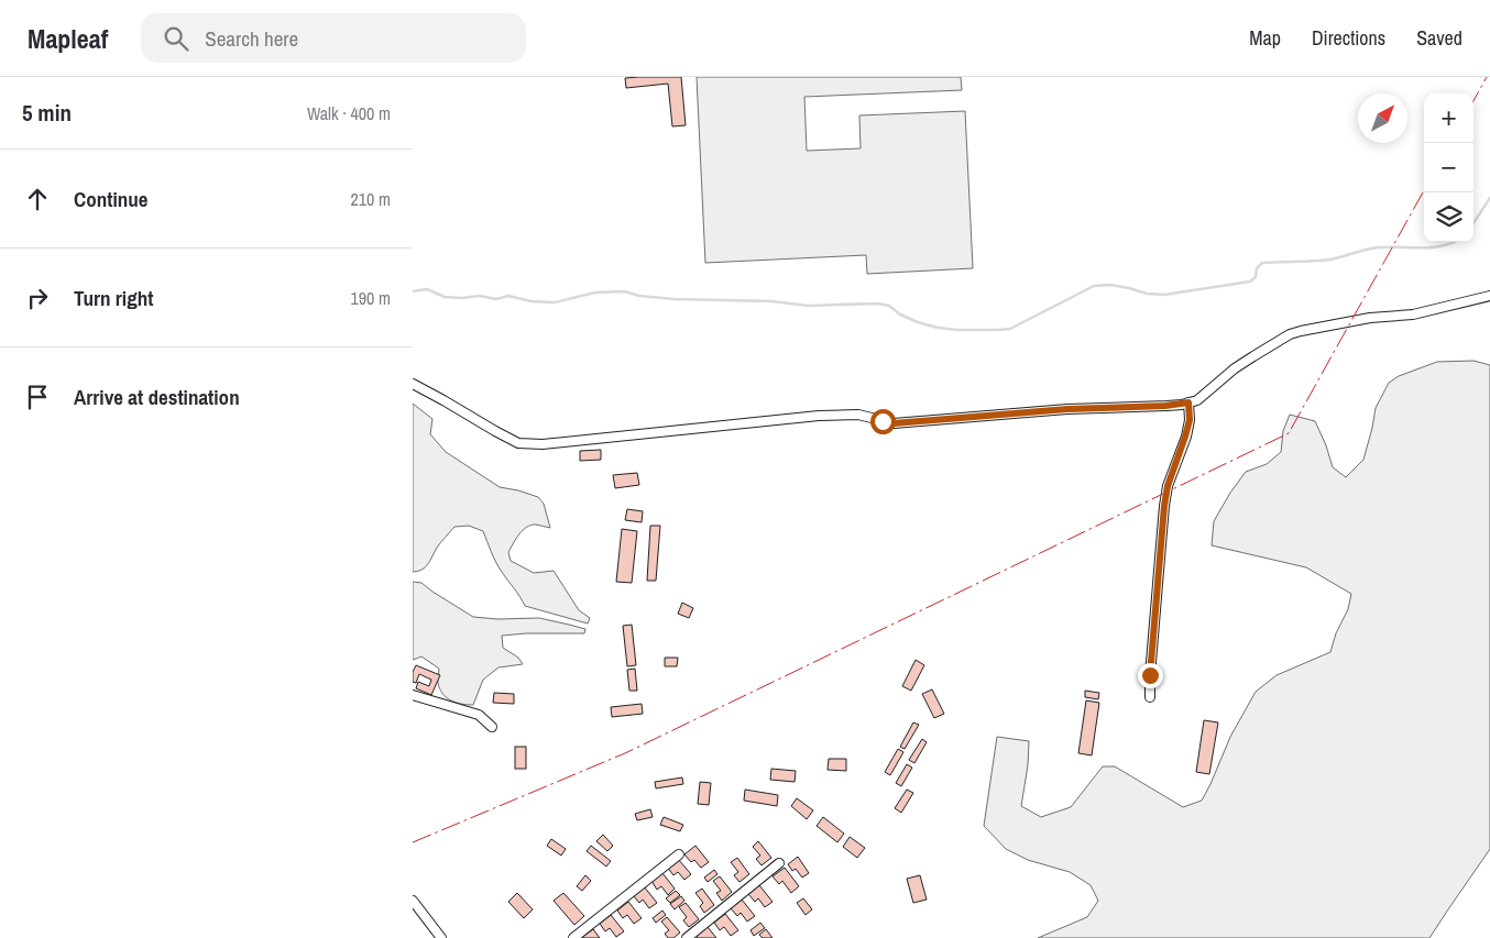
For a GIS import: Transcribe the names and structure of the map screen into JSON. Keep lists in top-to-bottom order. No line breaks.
{"north":"top right","page":{"header":"Mapleaf","search":"Search here","nav":["Map","Directions","Saved"],"heading":["5 min","Walk · 400 m"],"map_buttons":["+","−"],"list":[["Continue","210 m"],["Turn right","190 m"],"Arrive at destination"]}}
